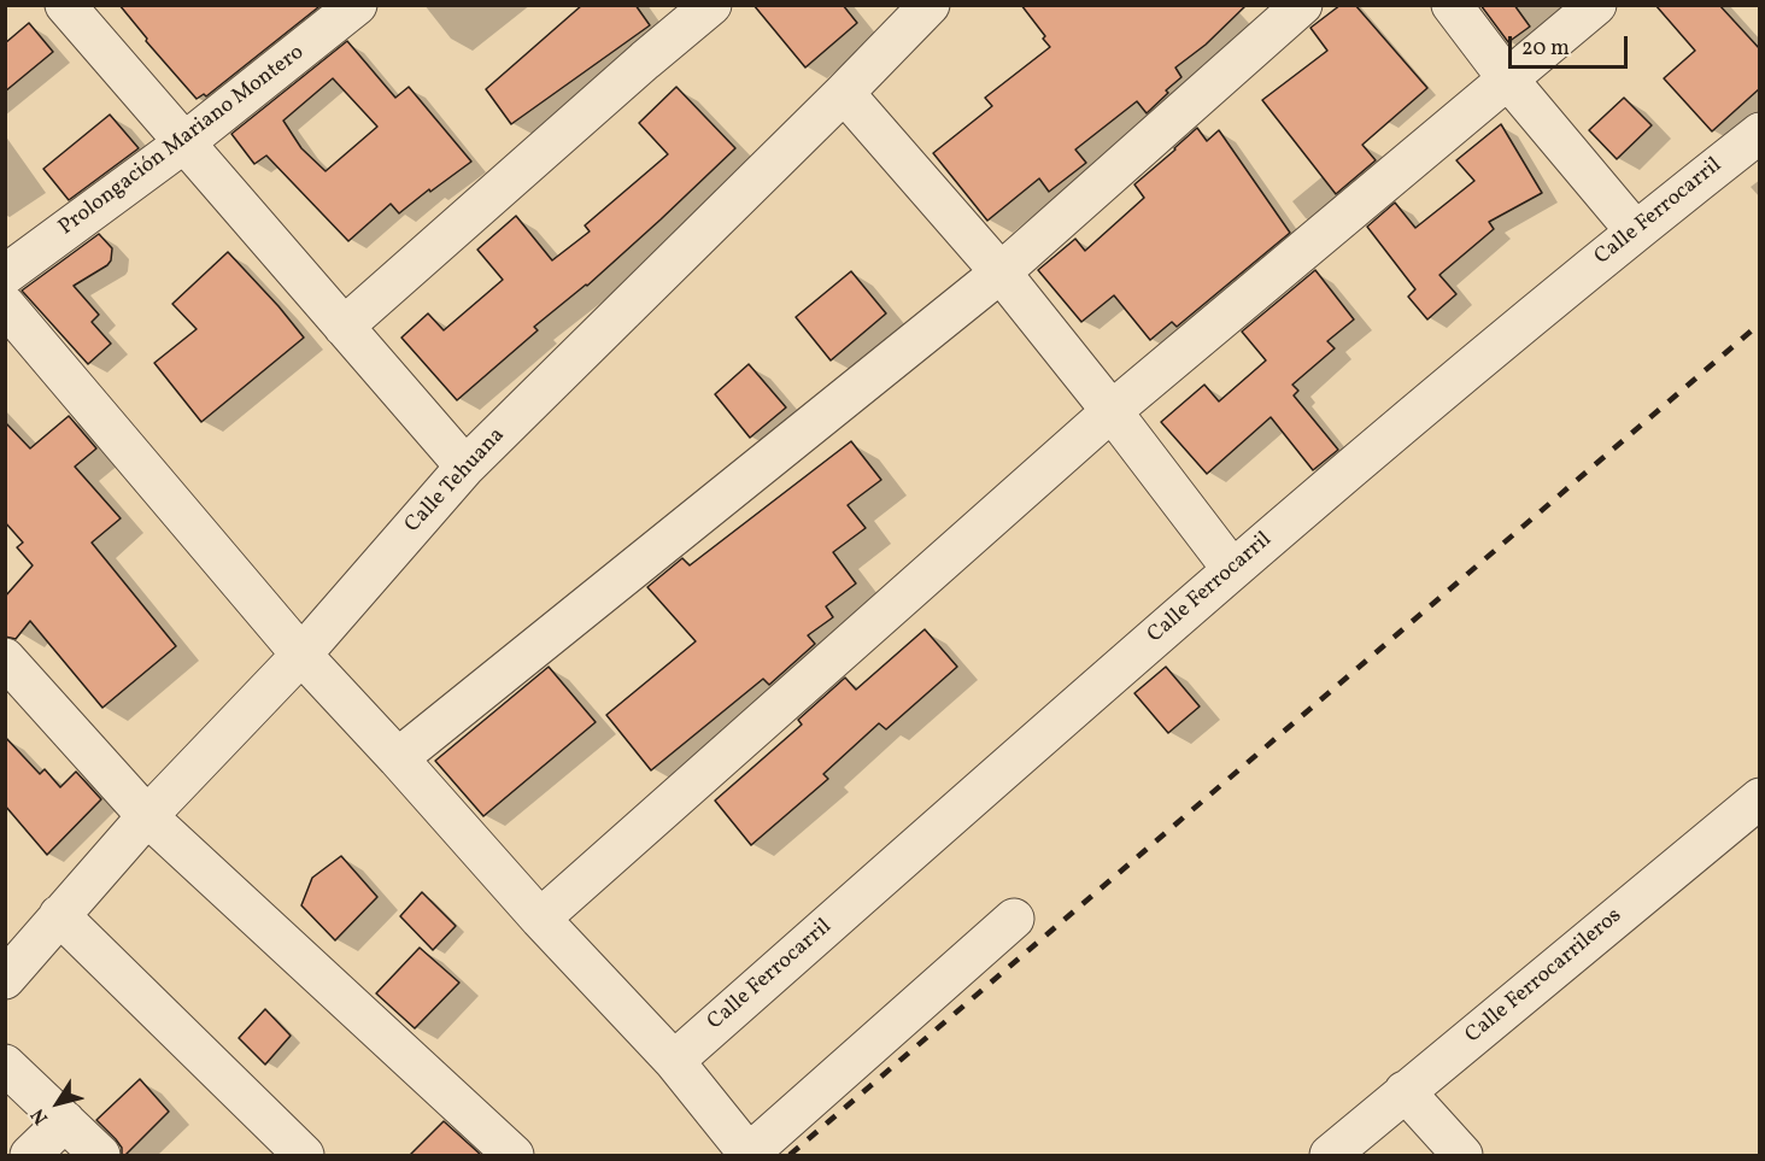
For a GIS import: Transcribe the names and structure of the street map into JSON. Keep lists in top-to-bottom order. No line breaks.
{"streets":{"street":["Prolongación Mariano Montero","Calle Ferrocarril","Calle Tehuana","Calle Ferrocarrileros"]},"scale_bar":"20 m","north":"bottom left"}
